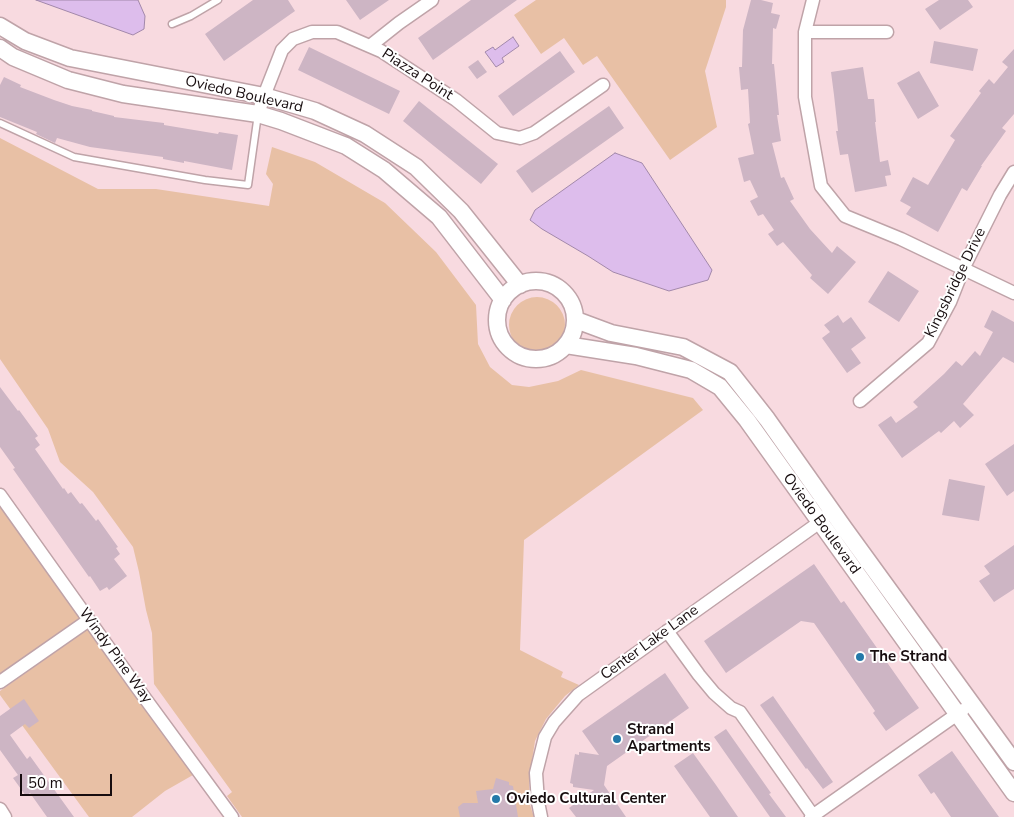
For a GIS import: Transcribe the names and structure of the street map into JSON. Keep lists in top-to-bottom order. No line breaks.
{"streets":{"street":["Piazza Point","Oviedo Boulevard","Kingsbridge Drive","Center Lake Lane","Windy Pine Way"]},"crossings":[["Piazza Point","Oviedo Boulevard"],["Oviedo Boulevard","Center Lake Lane"]],"places":["The Strand","Strand Apartments","Oviedo Cultural Center"],"scale_bar":"50 m"}
